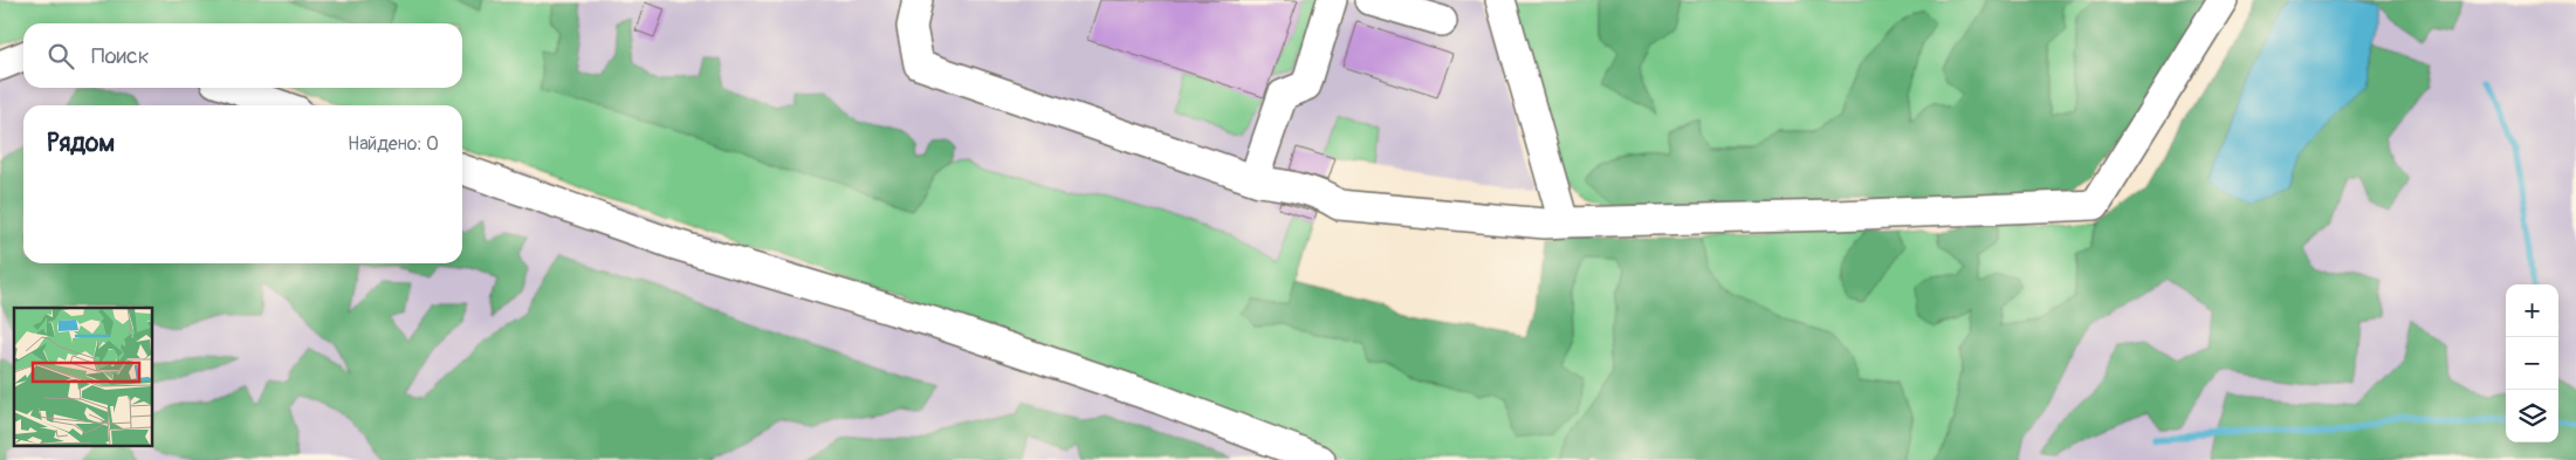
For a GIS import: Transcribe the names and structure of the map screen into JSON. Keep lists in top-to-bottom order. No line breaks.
{"page":{"search":"Поиск","heading":["Рядом","Найдено: 0"],"map_buttons":["+","−"]}}
